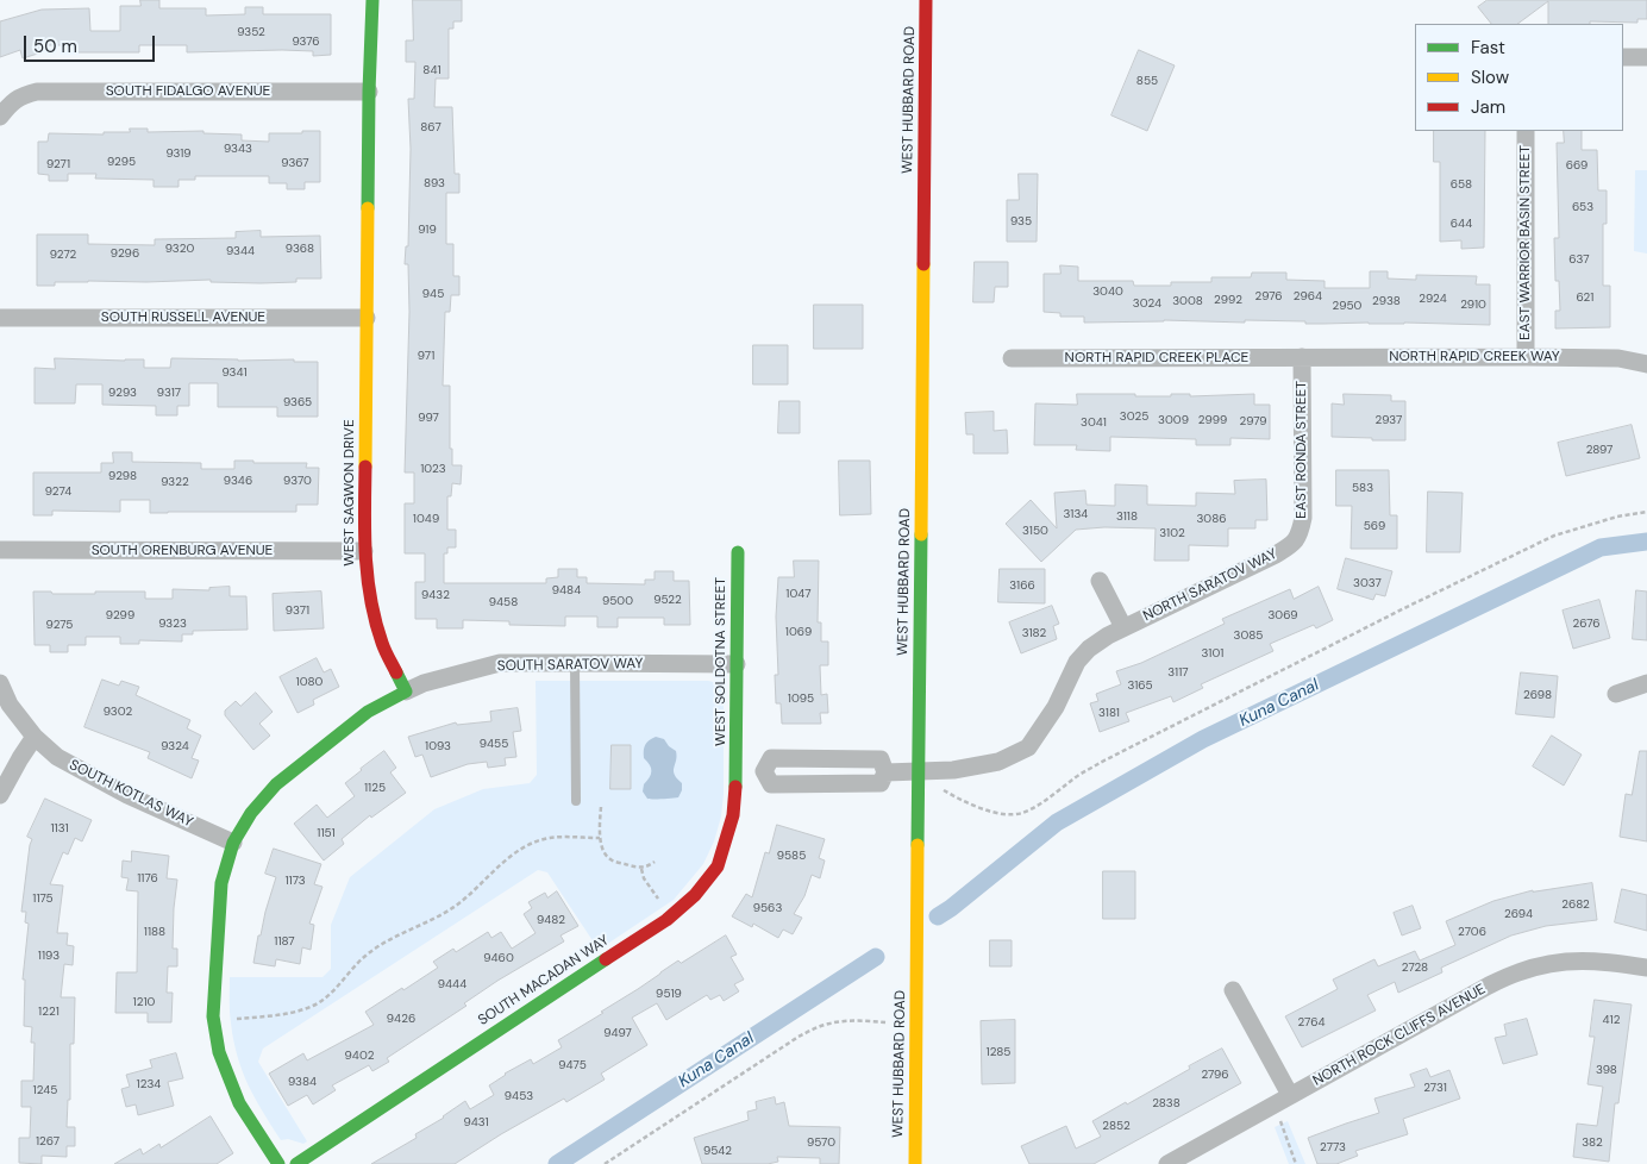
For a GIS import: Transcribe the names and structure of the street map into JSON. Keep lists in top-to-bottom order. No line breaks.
{"streets":{"street":["SOUTH FIDALGO AVENUE","WEST HUBBARD ROAD","EAST WARRIOR BASIN STREET","SOUTH RUSSELL AVENUE","NORTH RAPID CREEK WAY","NORTH RAPID CREEK PLACE","EAST RONDA STREET","WEST SAGWON DRIVE","SOUTH ORENBURG AVENUE","NORTH SARATOV WAY","WEST SOLDOTNA STREET","SOUTH SARATOV WAY","SOUTH KOTLAS WAY","SOUTH MACADAN WAY","NORTH ROCK CLIFFS AVENUE"]},"crossings":[["SOUTH FIDALGO AVENUE","WEST SAGWON DRIVE"],["WEST HUBBARD ROAD","NORTH SARATOV WAY"],["EAST WARRIOR BASIN STREET","NORTH RAPID CREEK WAY"],["SOUTH RUSSELL AVENUE","WEST SAGWON DRIVE"],["NORTH RAPID CREEK WAY","NORTH RAPID CREEK PLACE"],["NORTH RAPID CREEK WAY","EAST RONDA STREET"],["NORTH RAPID CREEK PLACE","EAST RONDA STREET"],["EAST RONDA STREET","NORTH SARATOV WAY"],["WEST SAGWON DRIVE","SOUTH ORENBURG AVENUE"],["WEST SAGWON DRIVE","SOUTH SARATOV WAY"],["WEST SOLDOTNA STREET","SOUTH SARATOV WAY"],["WEST SOLDOTNA STREET","SOUTH MACADAN WAY"]],"water":["Kuna Canal"],"house_numbers":["9352","9376","841","855","867","9343","9319","9295","9367","9271","669","893","658","653","935","644","919","9320","9368","9344","9296","9272","637","3040","945","2976","2964","621","2924","2992","3008","2938","3024","2910","2950","971","9341","9293","9317","9365","3025","997","3009","2999","2937","2979","3041","2897","1023","9298","9346","9370","9322","583","9274","3134","3118","1049","3086","569","3150","3102","3037","3166","9484","1047","9432","9522","9500","9458","9371","9299","3069","9323","2676","9275","1069","3182","3085","3101","3117","1080","3165","2698","1095","9302","3181","9455","9324","1093","1125","1131","1151","9585","1176","1173","1175","2682","9563","2694","9482","1188","2706","1187","1193","9460","2728","9444","9519","1210","1221","9426","412","2764","9497","1285","9402","9475","398","2796","9384","1234","2731","1245","9453","2838","9431","2852","1267","9570","382","2773","9542"],"legend":["Fast","Slow","Jam"],"scale_bar":"50 m"}
